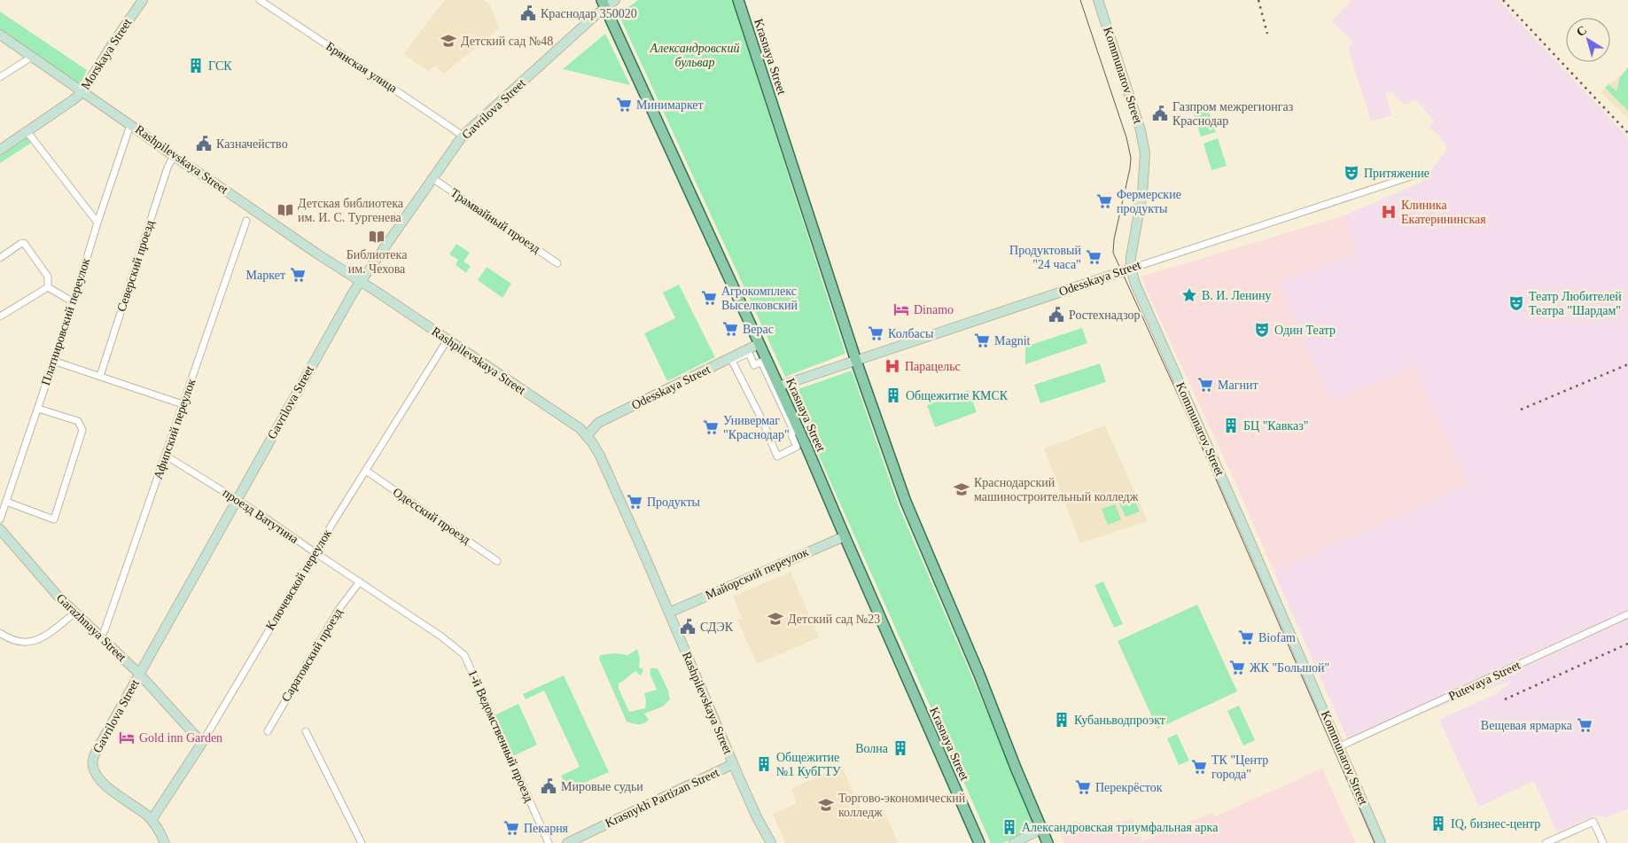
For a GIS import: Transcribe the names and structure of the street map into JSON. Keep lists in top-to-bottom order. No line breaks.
{"streets":{"main road":["Krasnaya Street"],"street":["Morskaya Street","Брянская улица","Kommunarov Street","Gavrilova Street","Rashpilevskaya Street","Трамвайный проезд","Северский проезд","Odesskaya Street","Платнировский переулок","Афипский переулок","проезд Ватутина","Одесский проезд","Майорский переулок","Ключевской переулок","Garazhnaya Street","Саратовский проезд","Putevaya Street","1-й Ведомственный проезд","Krasnykh Partizan Street"]},"crossings":[["Morskaya Street","Rashpilevskaya Street"],["Krasnaya Street","Gavrilova Street"],["Krasnaya Street","Odesskaya Street"],["Krasnaya Street","Майорский переулок"],["Брянская улица","Gavrilova Street"],["Kommunarov Street","Odesskaya Street"],["Kommunarov Street","Putevaya Street"],["Gavrilova Street","Rashpilevskaya Street"],["Gavrilova Street","Трамвайный проезд"],["Gavrilova Street","проезд Ватутина"],["Gavrilova Street","Ключевской переулок"],["Gavrilova Street","Garazhnaya Street"],["Rashpilevskaya Street","Северский проезд"],["Rashpilevskaya Street","Odesskaya Street"],["Rashpilevskaya Street","Платнировский переулок"],["Rashpilevskaya Street","Майорский переулок"],["Rashpilevskaya Street","Ключевской переулок"],["Rashpilevskaya Street","Krasnykh Partizan Street"],["Афипский переулок","проезд Ватутина"],["Афипский переулок","Garazhnaya Street"],["проезд Ватутина","Ключевской переулок"],["проезд Ватутина","Саратовский проезд"],["проезд Ватутина","1-й Ведомственный проезд"],["Одесский проезд","Ключевской переулок"],["Ключевской переулок","Garazhnaya Street"]],"parks":["Александровский бульвар"],"places":{"public building":["Краснодар 350020","Газпром межрегионгаз Краснодар","Казначейство","Ростехнадзор","СДЭК","Мировые судьи"],"school or university":["Детский сад №48","Краснодарский машиностроительный колледж","Детский сад №23","Торгово-экономический колледж"],"building":["ГСК","Общежитие КМСК","БЦ \"Кавказ\"","Кубаньводпроэкт","Волна","Общежитие №1 КубГТУ","IQ, бизнес-центр","Александровская триумфальная арка"],"supermarket":["Минимаркет","Фермерские продукты","Продуктовый \"24 часа\"","Маркет","Агрокомплекс Выселковский","Верас","Колбасы","Magnit","Магнит","Универмаг \"Краснодар\"","Продукты","Biofam","ЖК \"Большой\"","Вещевая ярмарка","ТК \"Центр города\"","Перекрёсток","Пекарня"],"theatre":["Притяжение","Театр Любителей Театра \"Шардам\"","Один Театр"],"library":["Детская библиотека им. И. С. Тургенева","Библиотека им. Чехова"],"hospital":["Клиника Екатерининская","Парацельс"],"place":["В. И. Ленину"],"hotel":["Dinamo","Gold inn Garden"]},"north":"top left"}
